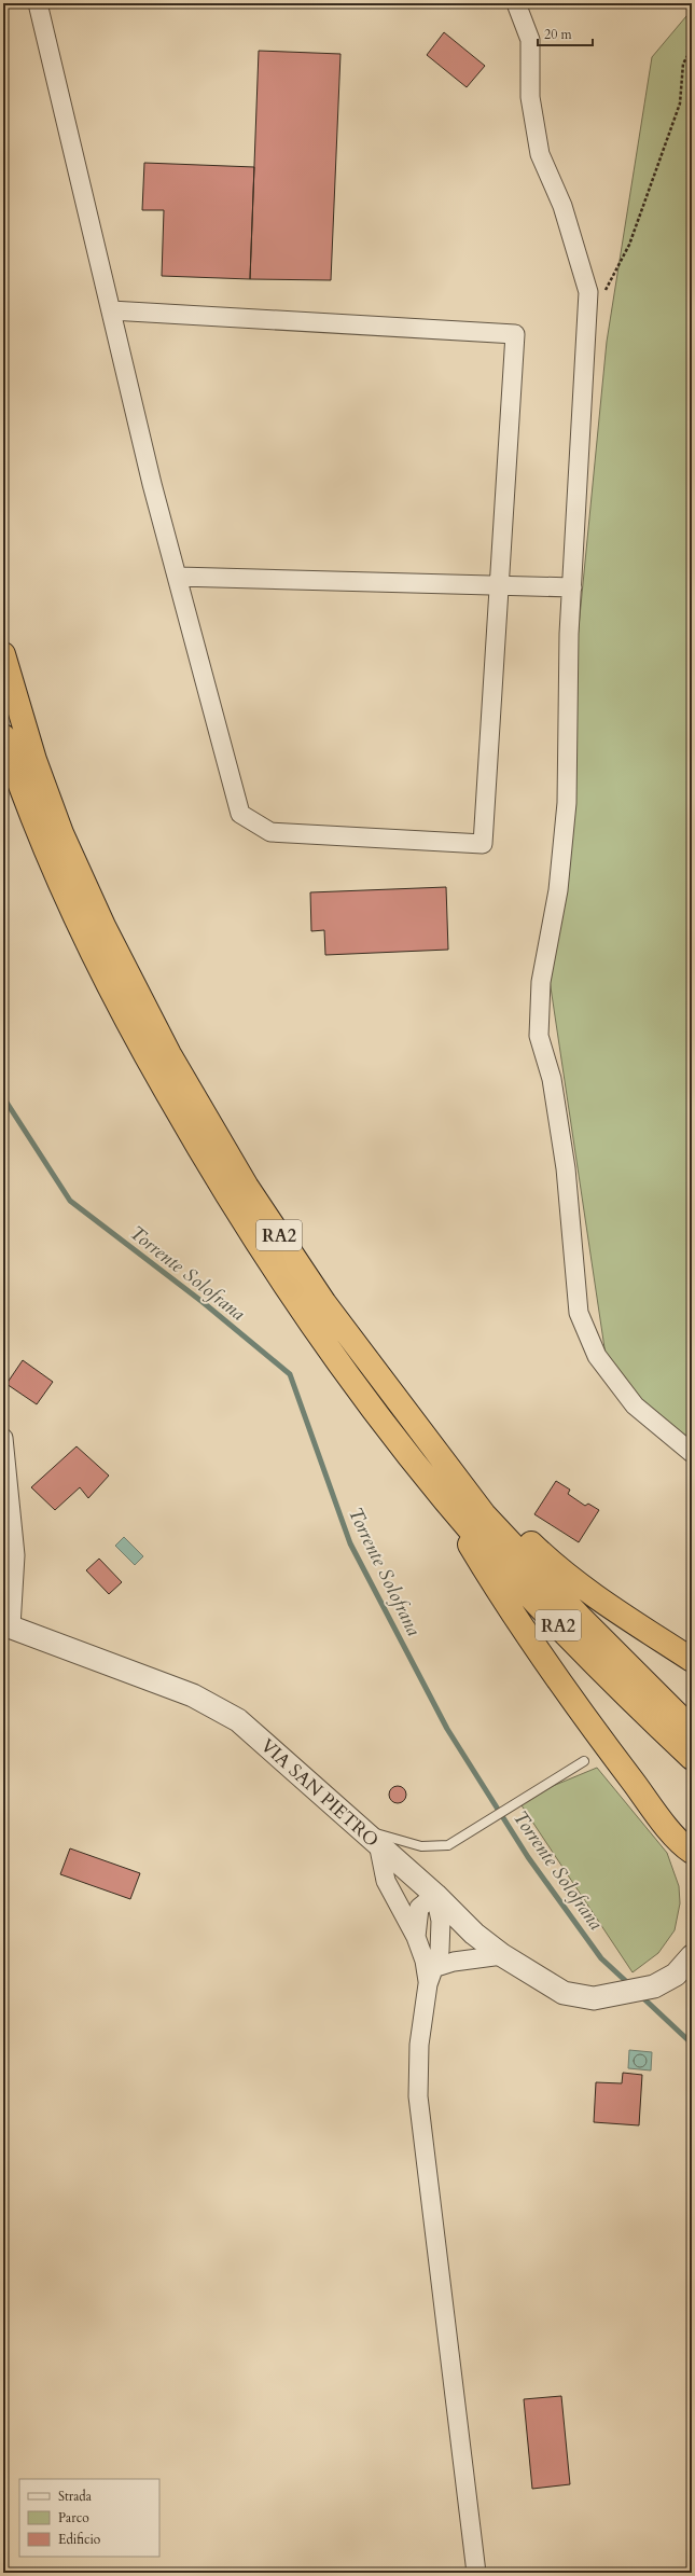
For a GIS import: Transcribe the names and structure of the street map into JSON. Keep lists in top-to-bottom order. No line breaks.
{"streets":{"highway":["RA2"],"street":["VIA SAN PIETRO"]},"water":["Torrente Solofrana"],"legend":["Strada","Parco","Edificio"],"scale_bar":"20 m"}
